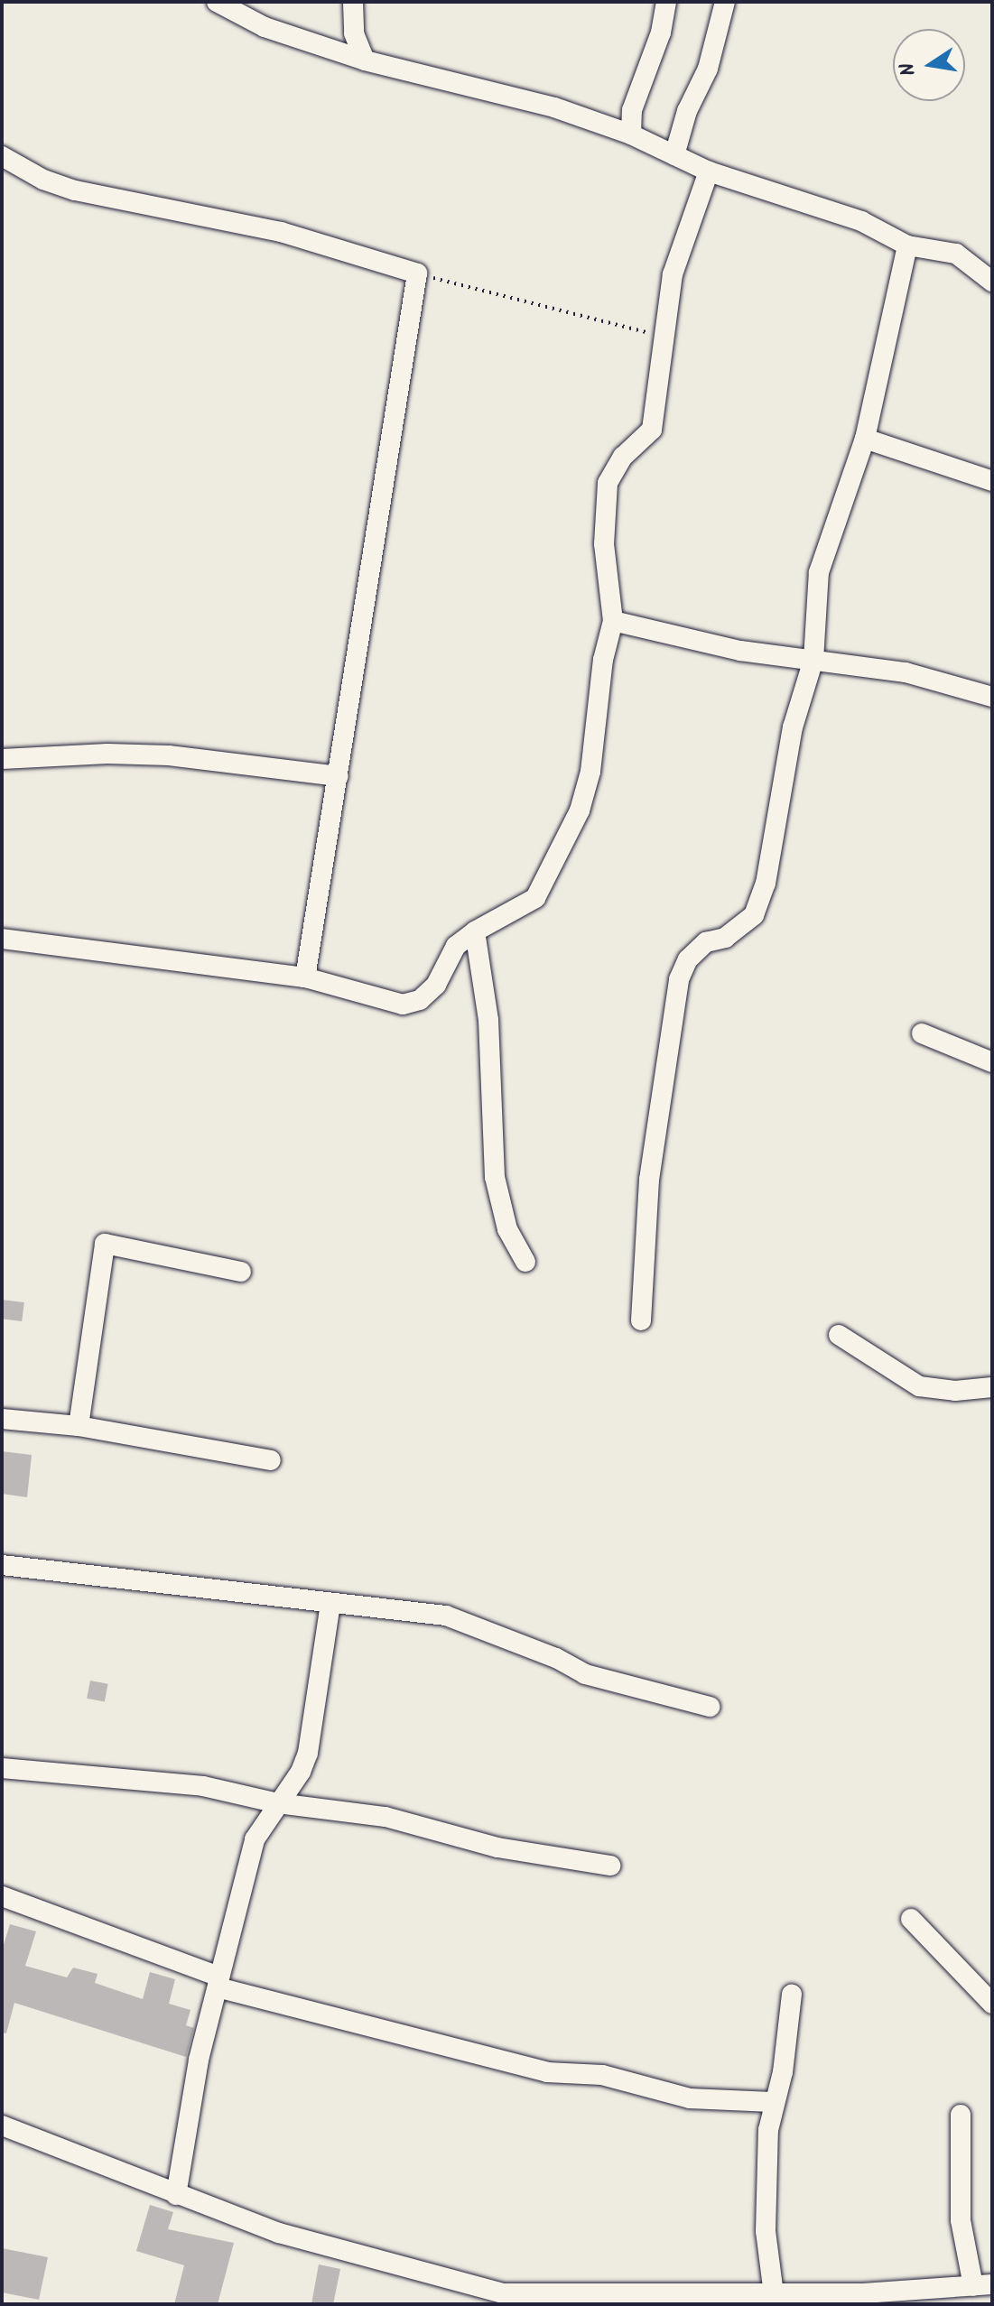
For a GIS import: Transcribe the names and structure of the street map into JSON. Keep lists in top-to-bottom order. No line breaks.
{"north":"left"}
